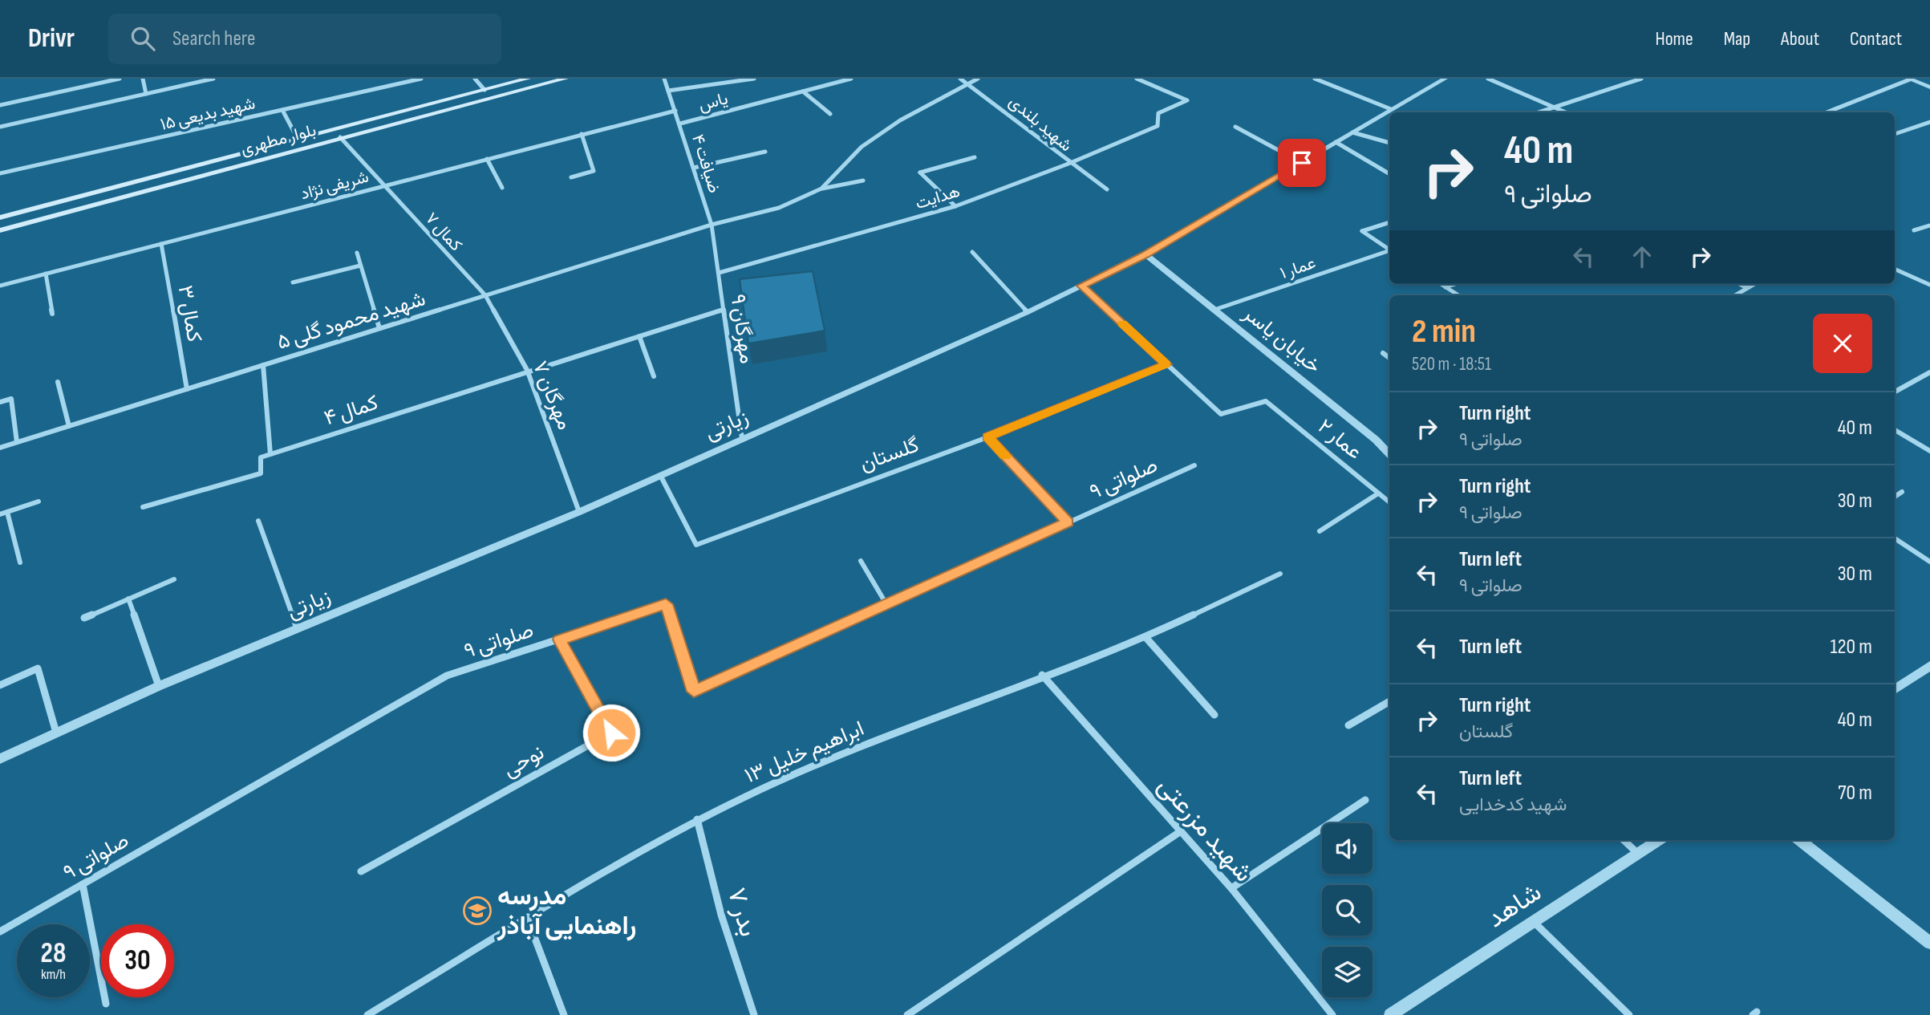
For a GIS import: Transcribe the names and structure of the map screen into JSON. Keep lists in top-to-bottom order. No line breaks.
{"streets":{"main road":["بلوار مطهری"],"street":["یاس","شهید بدیعی ۱۵","شهید بلندی","ضیافت ۴","شریفی نژاد","هدایت","کمال ۷","عمار ۱","کمال ۳","شهید محمود گلی ۵","مهرگان ۹","خیابان یاسر","مهرگان ۷","کمال ۴","زیارتی","عمار ۲","گلستان","صلواتی ۹","ابراهیم خلیل ۱۳","نوحی","شهید مزرعتی","شاهد","بدر ۷"]},"crossings":[["یاس","ضیافت ۴"],["شهید بلندی","هدایت"],["بلوار مطهری","کمال ۷"],["ضیافت ۴","شریفی نژاد"],["ضیافت ۴","شهید محمود گلی ۵"],["ضیافت ۴","مهرگان ۹"],["شریفی نژاد","کمال ۷"],["شریفی نژاد","کمال ۳"],["هدایت","مهرگان ۹"],["کمال ۷","شهید محمود گلی ۵"],["کمال ۷","مهرگان ۷"],["عمار ۱","خیابان یاسر"],["کمال ۳","شهید محمود گلی ۵"],["شهید محمود گلی ۵","مهرگان ۹"],["شهید محمود گلی ۵","مهرگان ۷"],["مهرگان ۹","کمال ۴"],["مهرگان ۹","زیارتی"],["خیابان یاسر","زیارتی"],["مهرگان ۷","کمال ۴"],["مهرگان ۷","زیارتی"],["زیارتی","گلستان"],["عمار ۲","گلستان"],["صلواتی ۹","نوحی"],["ابراهیم خلیل ۱۳","شهید مزرعتی"],["ابراهیم خلیل ۱۳","بدر ۷"]],"places":{"school or university":["مدرسه راهنمایی آباذر"]},"page":{"header":"Drivr","search":"Search here","nav":["Home","Map","About","Contact"],"turn":["40 m","صلواتی ۹"],"heading":["2 min","520 m · 18:51"],"list":[{"name":"Turn right","note":"صلواتی ۹","value":"40 m"},{"name":"Turn right","note":"صلواتی ۹","value":"30 m"},{"name":"Turn left","note":"صلواتی ۹","value":"30 m"},{"name":"Turn left","value":"120 m"},{"name":"Turn right","note":"گلستان","value":"40 m"},{"name":"Turn left","note":"شهید کدخدایی","value":"70 m"}],"speed":"28 km/h","limit":"30"}}
